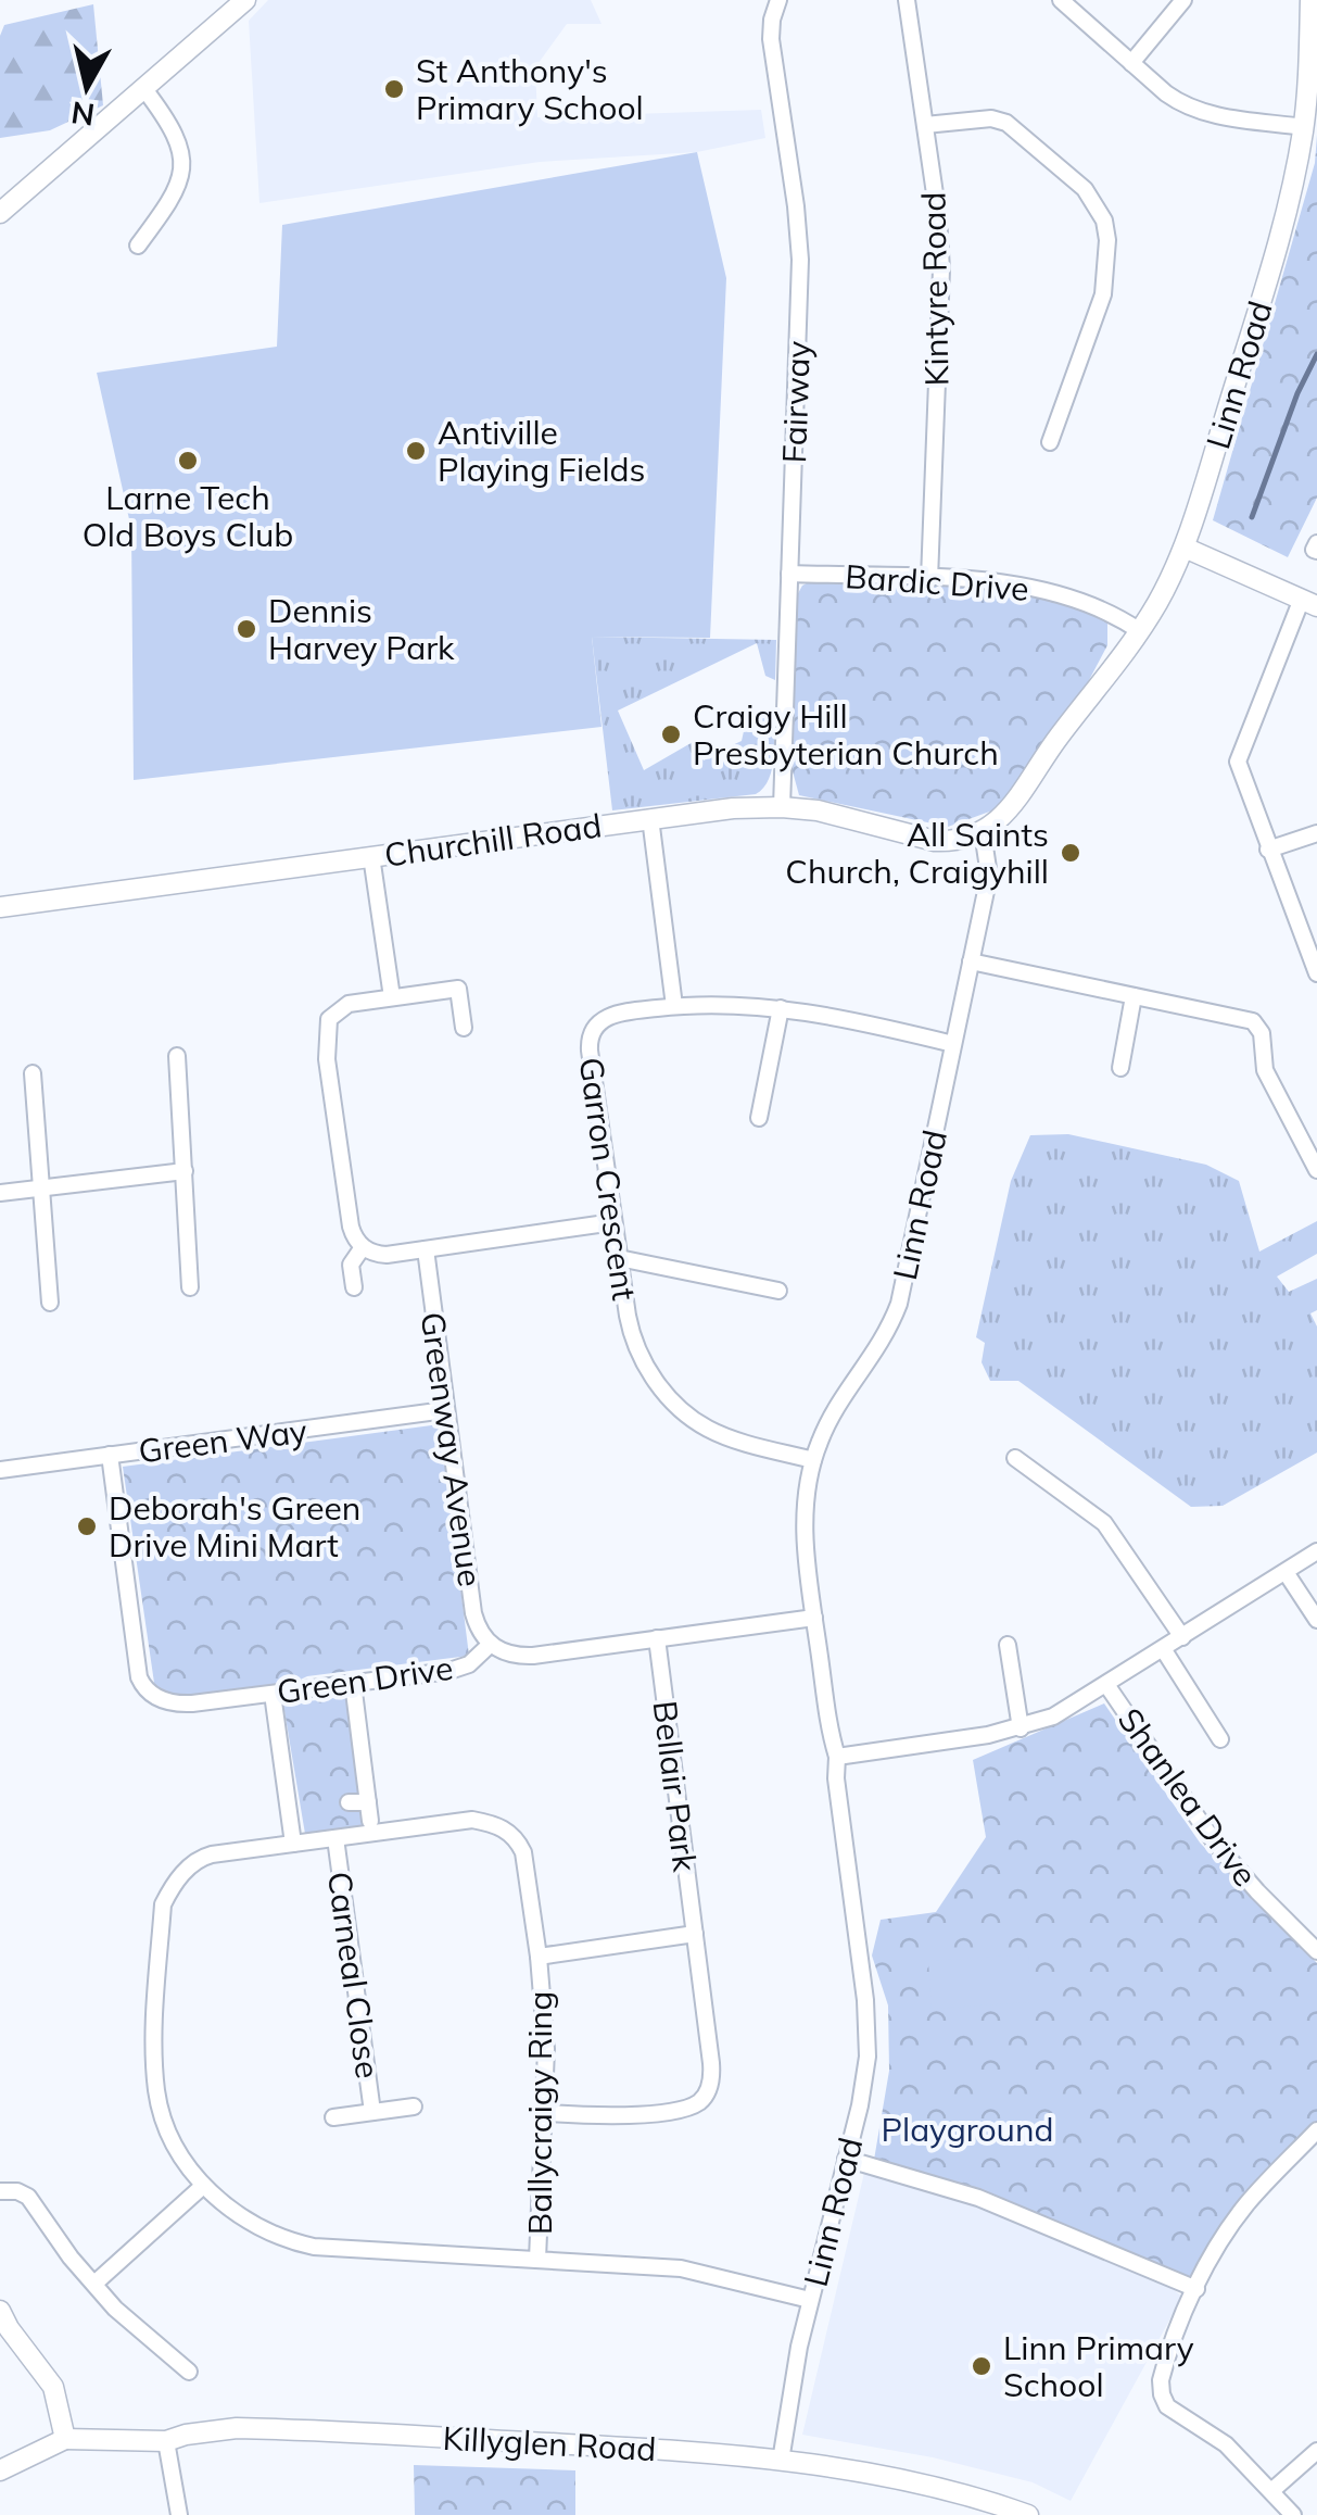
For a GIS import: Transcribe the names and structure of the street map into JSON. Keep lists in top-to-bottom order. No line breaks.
{"streets":{"street":["Kintyre Road","Linn Road","Fairway","Bardic Drive","Churchill Road","Garron Crescent","Green Way","Greenway Avenue","Green Drive","Bellair Park","Shanlea Drive","Carneal Close","Ballycraigy Ring","Killyglen Road"]},"crossings":[["Kintyre Road","Bardic Drive"],["Linn Road","Bardic Drive"],["Linn Road","Churchill Road"],["Linn Road","Garron Crescent"],["Linn Road","Green Drive"],["Linn Road","Killyglen Road"],["Fairway","Bardic Drive"],["Fairway","Churchill Road"],["Green Way","Greenway Avenue"],["Green Way","Green Drive"],["Greenway Avenue","Green Drive"],["Green Drive","Bellair Park"],["Bellair Park","Ballycraigy Ring"],["Carneal Close","Ballycraigy Ring"]],"parks":["Playground"],"places":["St Anthony's Primary School","Antiville Playing Fields","Larne Tech Old Boys Club","Dennis Harvey Park","Craigy Hill Presbyterian Church","All Saints Church, Craigyhill","Deborah's Green Drive Mini Mart","Linn Primary School"],"north":"bottom"}
